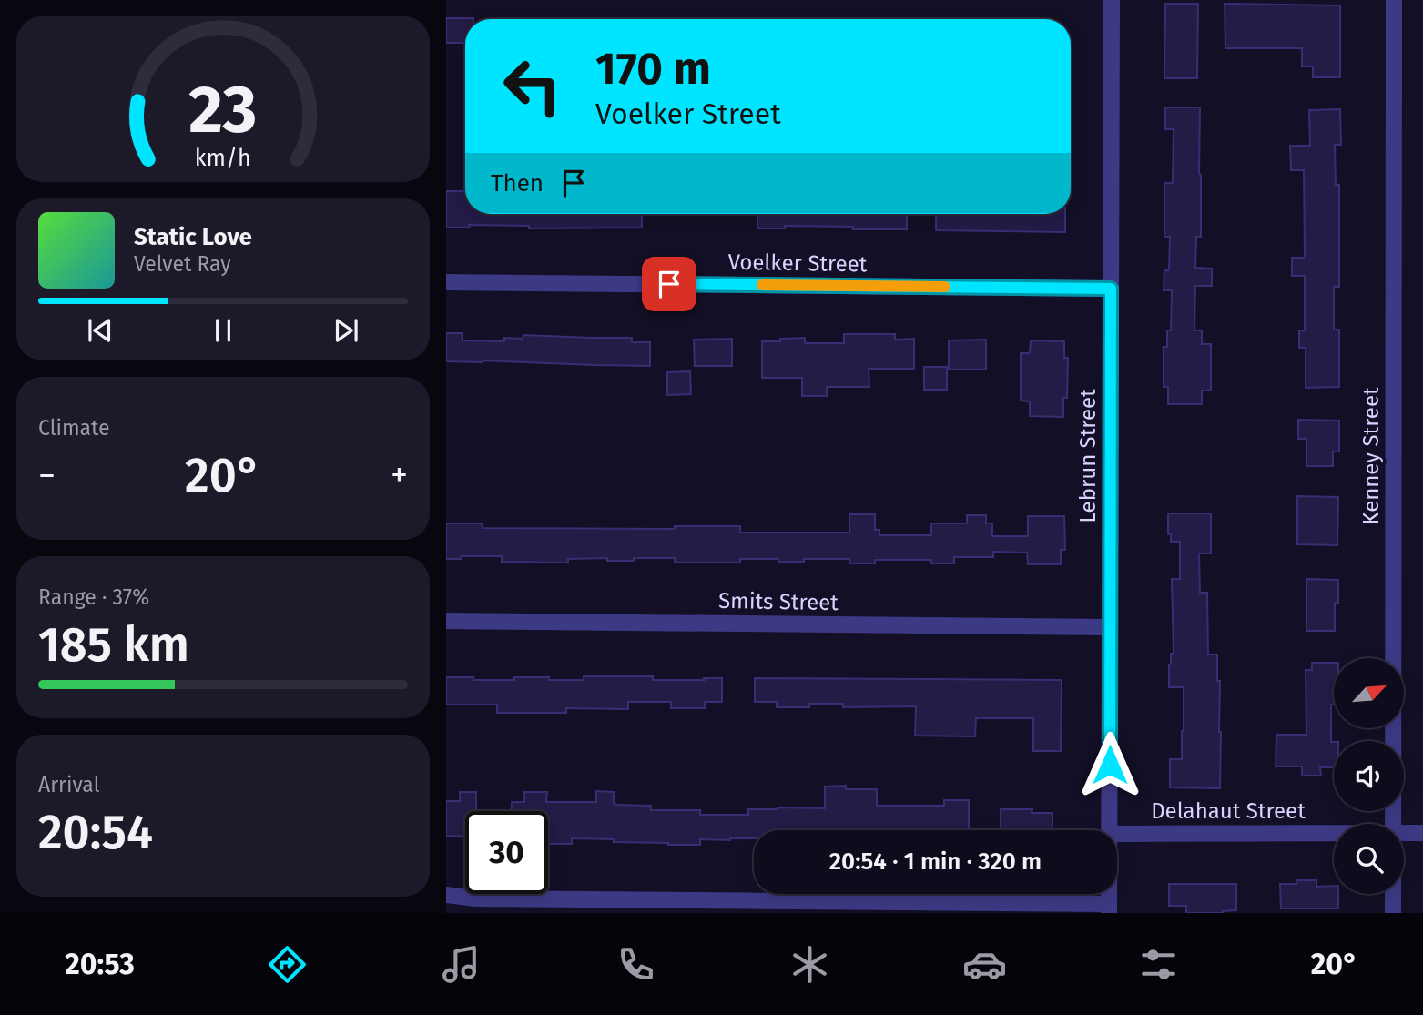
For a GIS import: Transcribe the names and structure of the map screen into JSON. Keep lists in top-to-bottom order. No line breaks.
{"streets":{"street":["Voelker Street","Lebrun Street","Kenney Street","Smits Street","Delahaut Street"]},"crossings":[["Voelker Street","Lebrun Street"],["Lebrun Street","Smits Street"]],"north":"top right","page":{"turn":["170 m","Voelker Street"],"then":"Then","song":["Static Love","Velvet Ray"],"tile":["Climate",["Range · 37%","185 km"],["Arrival","20:54"]],"heat":["−","20°","+"],"limit":"30","trip":"20:54 · 1 min · 320 m","tabs":["20:53","20°"],"gauge":["23","km/h"]}}
